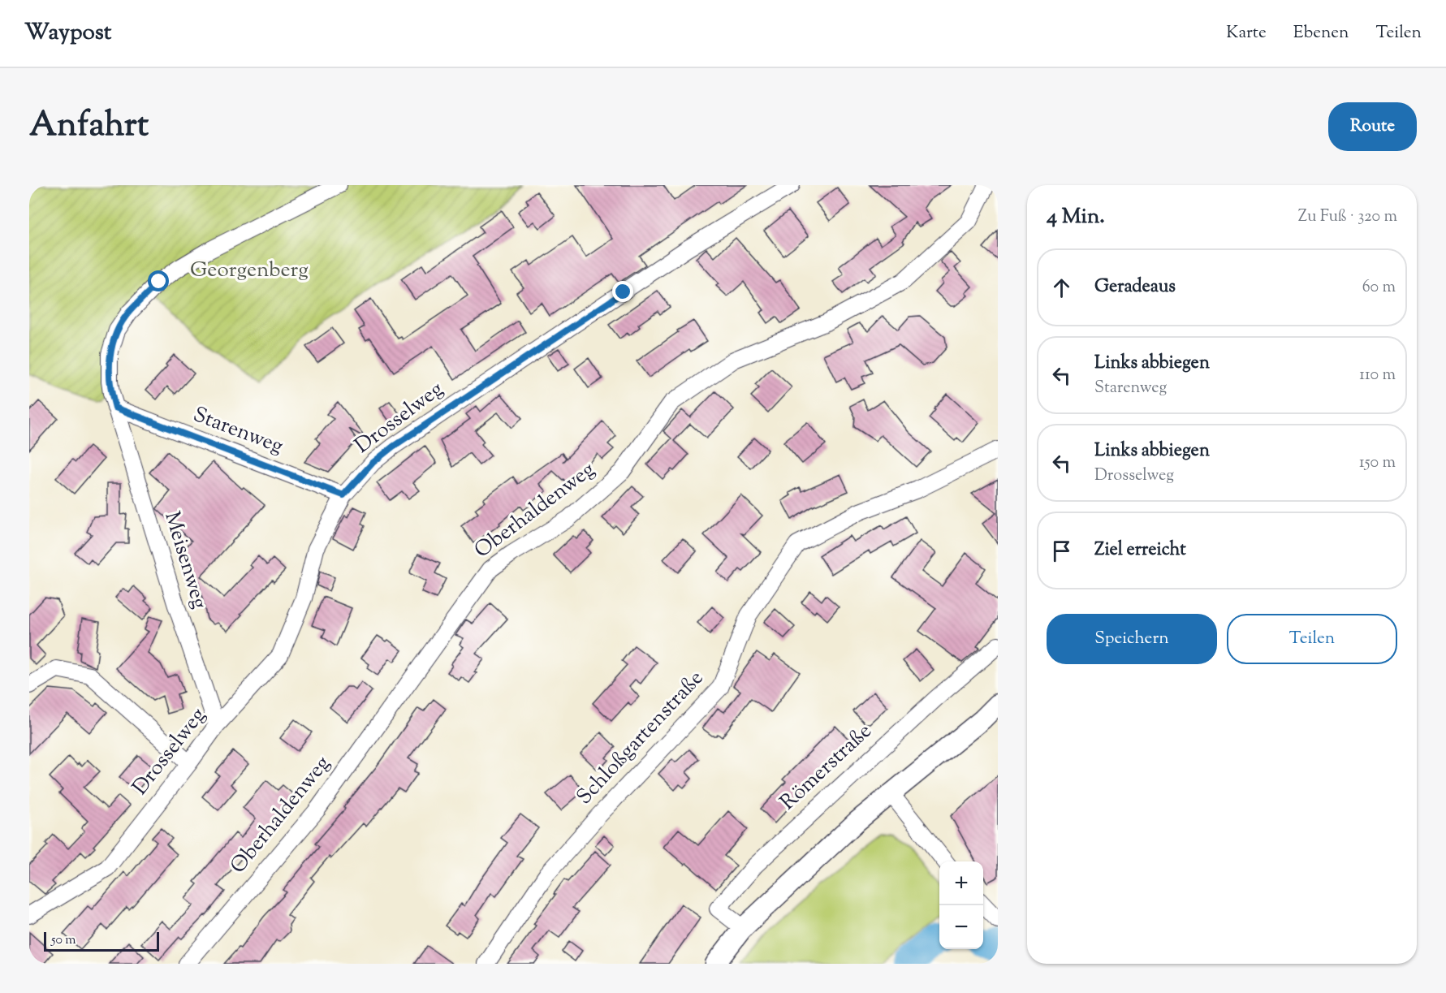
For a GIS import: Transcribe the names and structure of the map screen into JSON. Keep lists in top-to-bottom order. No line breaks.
{"streets":{"street":["Drosselweg","Starenweg","Oberhaldenweg","Meisenweg","Schloßgartenstraße","Römerstraße"]},"crossings":[["Drosselweg","Starenweg"],["Drosselweg","Meisenweg"],["Starenweg","Meisenweg"]],"parks":["Georgenberg"],"scale_bar":"50 m","page":{"header":"Waypost","nav":["Karte","Ebenen","Teilen"],"title":"Anfahrt","buttons":["Route",["Speichern","Teilen"]],"heading":["4 Min.","Zu Fuß · 320 m"],"list":[["Geradeaus","60 m"],["Links abbiegen","Starenweg","110 m"],["Links abbiegen","Drosselweg","150 m"],"Ziel erreicht"],"map_buttons":["+","−"],"scale":"50 m"}}
